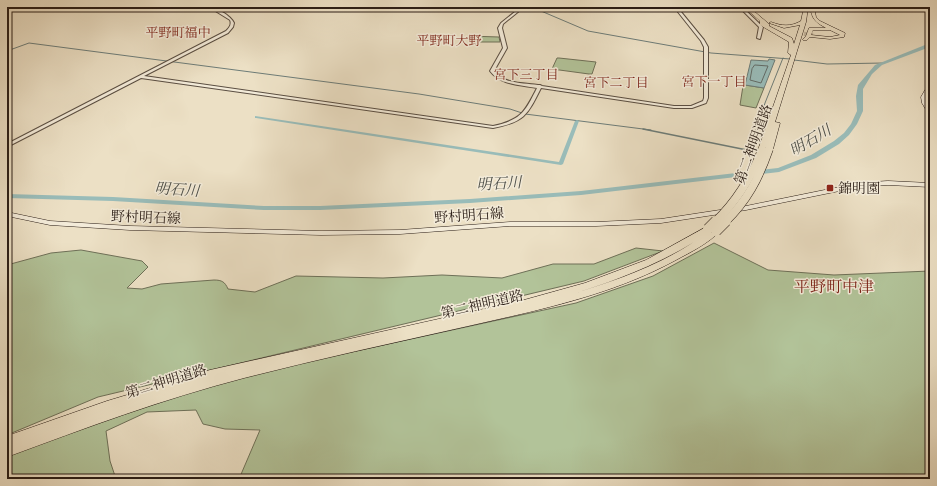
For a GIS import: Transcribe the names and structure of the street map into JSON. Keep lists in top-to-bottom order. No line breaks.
{"streets":{"highway":["第二神明道路"],"main road":["野村明石線"]},"districts":["平野町福中","平野町大野","宮下三丁目","宮下一丁目","宮下二丁目","平野町中津"],"water":["明石川"],"places":{"transit":["錦明園"]}}
